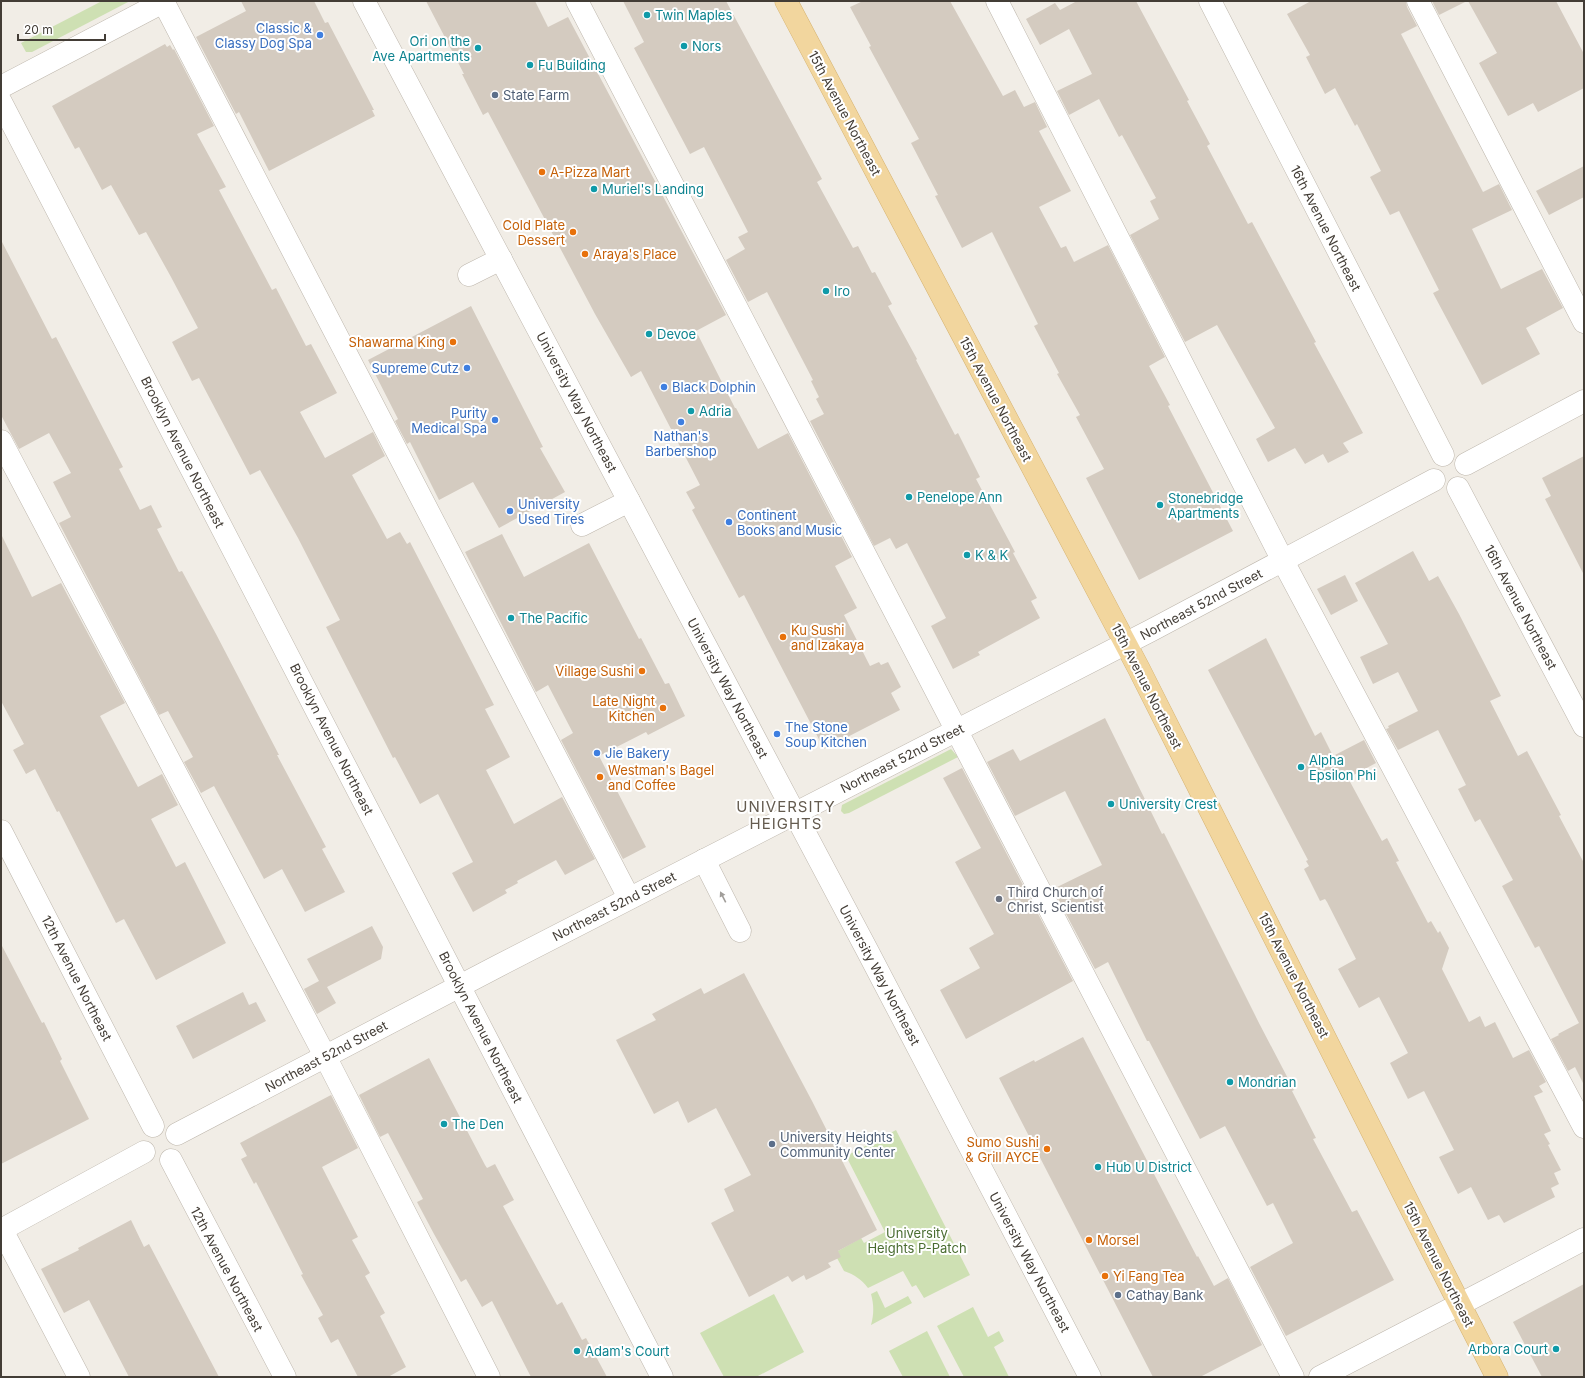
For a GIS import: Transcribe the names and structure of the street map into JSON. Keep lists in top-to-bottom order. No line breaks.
{"streets":{"main road":["15th Avenue Northeast"],"street":["16th Avenue Northeast","University Way Northeast","Brooklyn Avenue Northeast","Northeast 52nd Street","12th Avenue Northeast"]},"crossings":[["15th Avenue Northeast","Northeast 52nd Street"],["16th Avenue Northeast","Northeast 52nd Street"],["University Way Northeast","Northeast 52nd Street"],["Brooklyn Avenue Northeast","Northeast 52nd Street"],["Northeast 52nd Street","12th Avenue Northeast"]],"districts":["UNIVERSITY HEIGHTS"],"parks":["University Heights P-Patch"],"places":["Twin Maples","Classic & Classy Dog Spa","Nors","Ori on the Ave Apartments","Fu Building","State Farm","A-Pizza Mart","Muriel's Landing","Cold Plate Dessert","Araya's Place","Iro","Devoe","Shawarma King","Supreme Cutz","Black Dolphin","Adria","Purity Medical Spa","Nathan's Barbershop","Penelope Ann","Stonebridge Apartments","University Used Tires","Continent Books and Music","K & K","The Pacific","Ku Sushi and Izakaya","Village Sushi","Late Night Kitchen","The Stone Soup Kitchen","Jie Bakery","Alpha Epsilon Phi","Westman's Bagel and Coffee","University Crest","Third Church of Christ, Scientist","Mondrian","The Den","University Heights Community Center","Sumo Sushi & Grill AYCE","Hub U District","Morsel","Yi Fang Tea","Cathay Bank","Arbora Court","Adam's Court"],"scale_bar":"20 m"}
